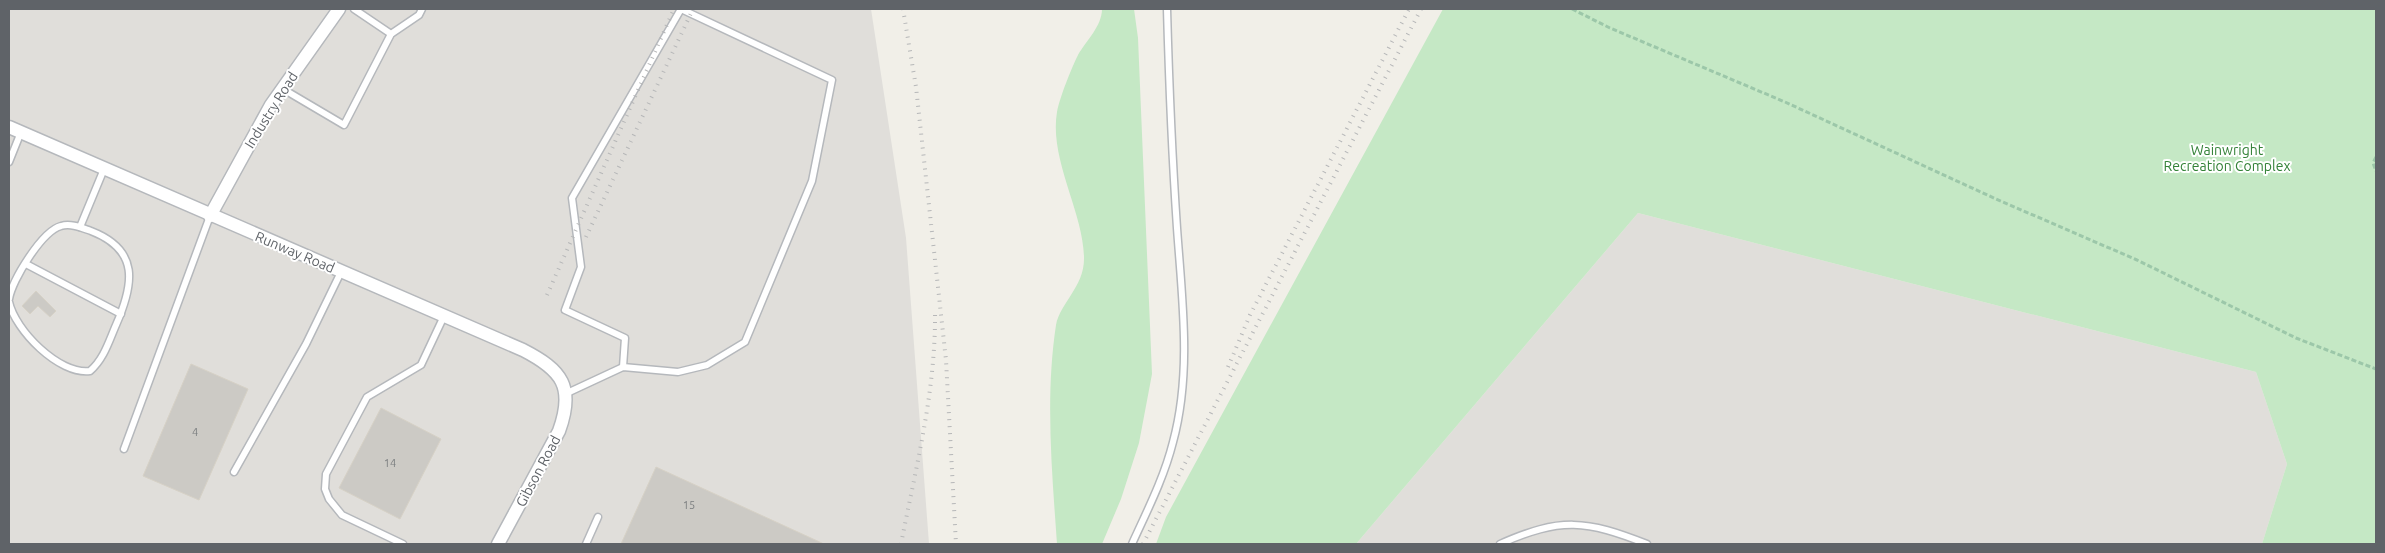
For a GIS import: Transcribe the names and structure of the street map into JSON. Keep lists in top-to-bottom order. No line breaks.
{"streets":{"street":["Industry Road","Runway Road","Gibson Road"]},"crossings":[["Industry Road","Runway Road"],["Runway Road","Gibson Road"]],"parks":["Wainwright Recreation Complex"],"house_numbers":["4","14","15"]}
